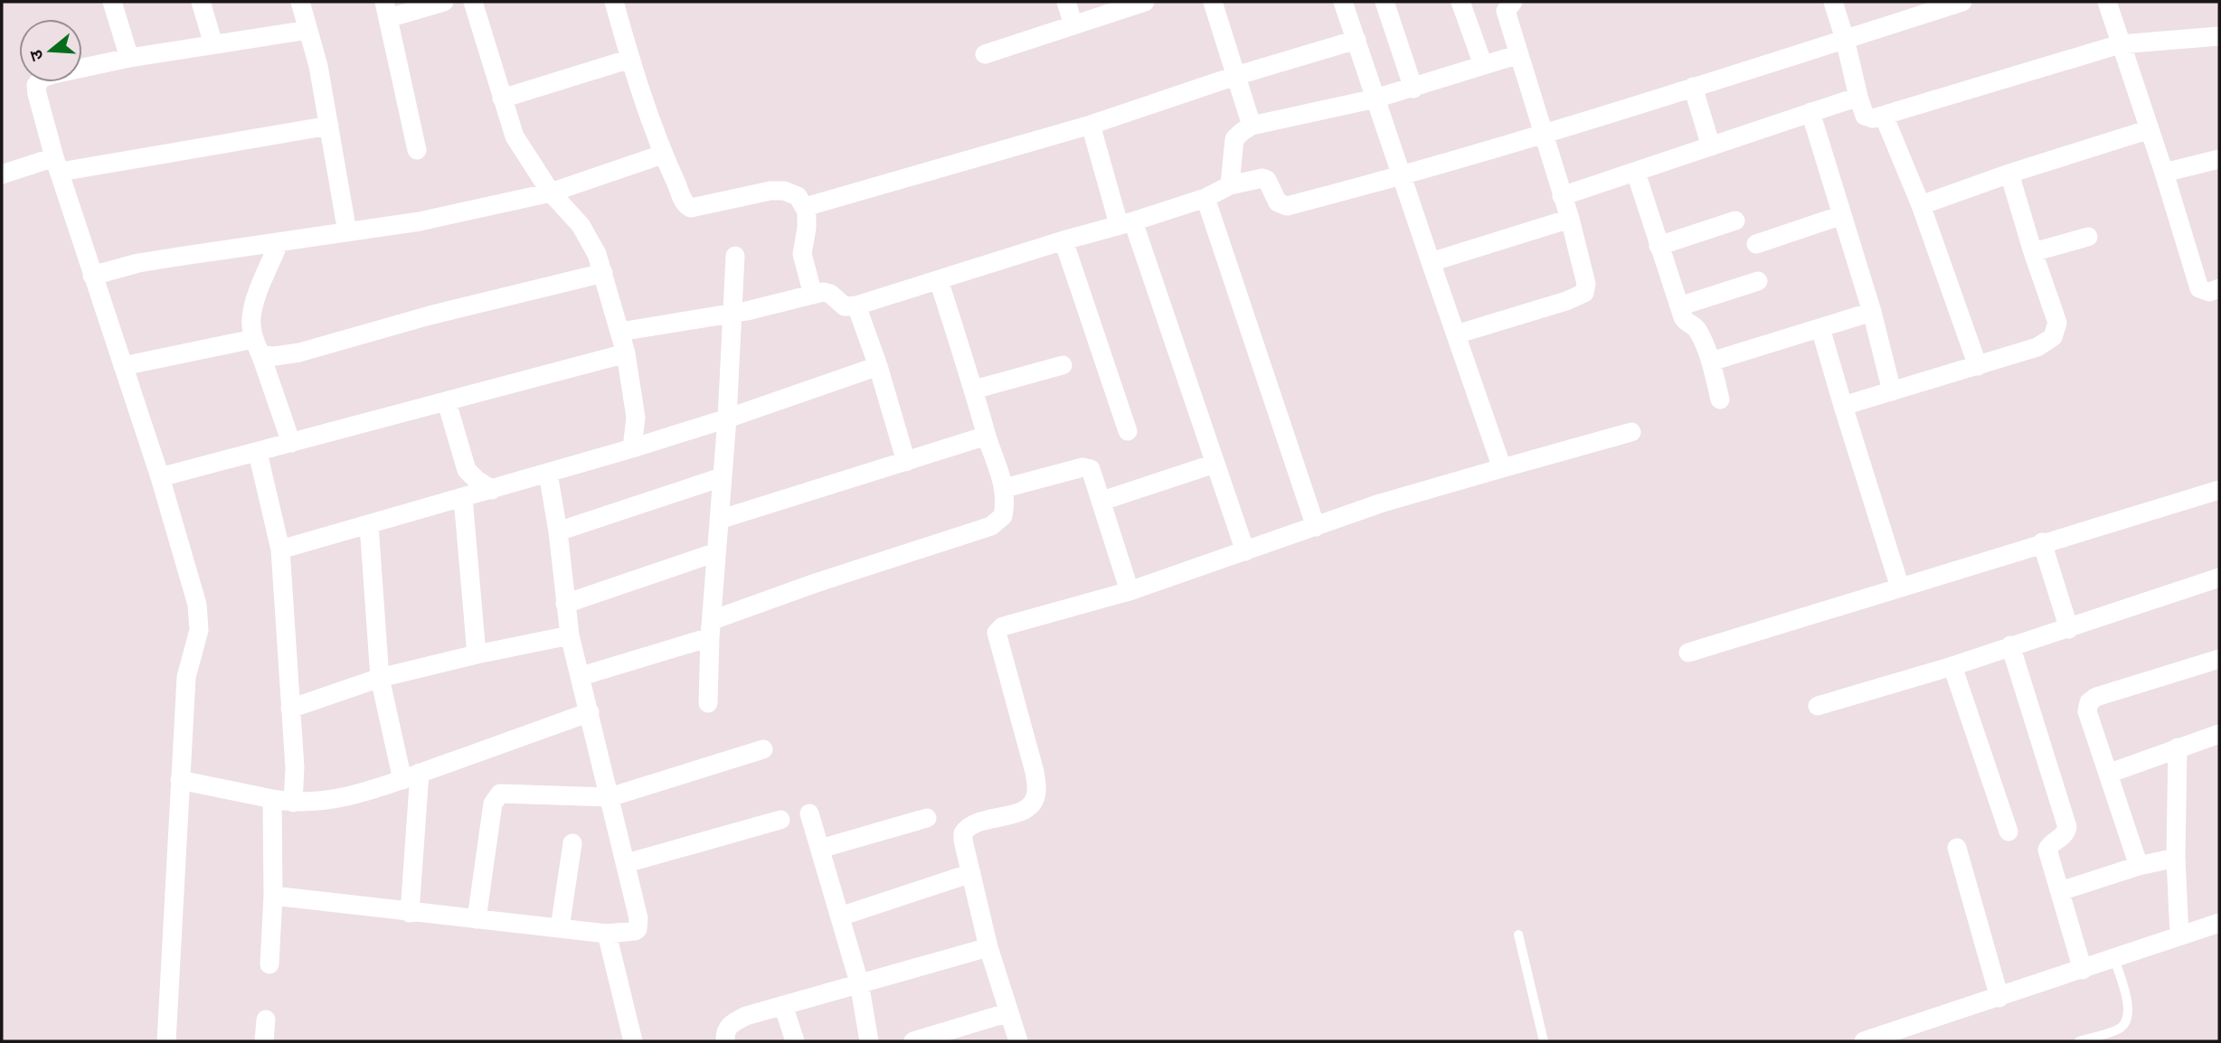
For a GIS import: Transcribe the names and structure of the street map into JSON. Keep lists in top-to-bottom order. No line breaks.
{"north":"left"}
